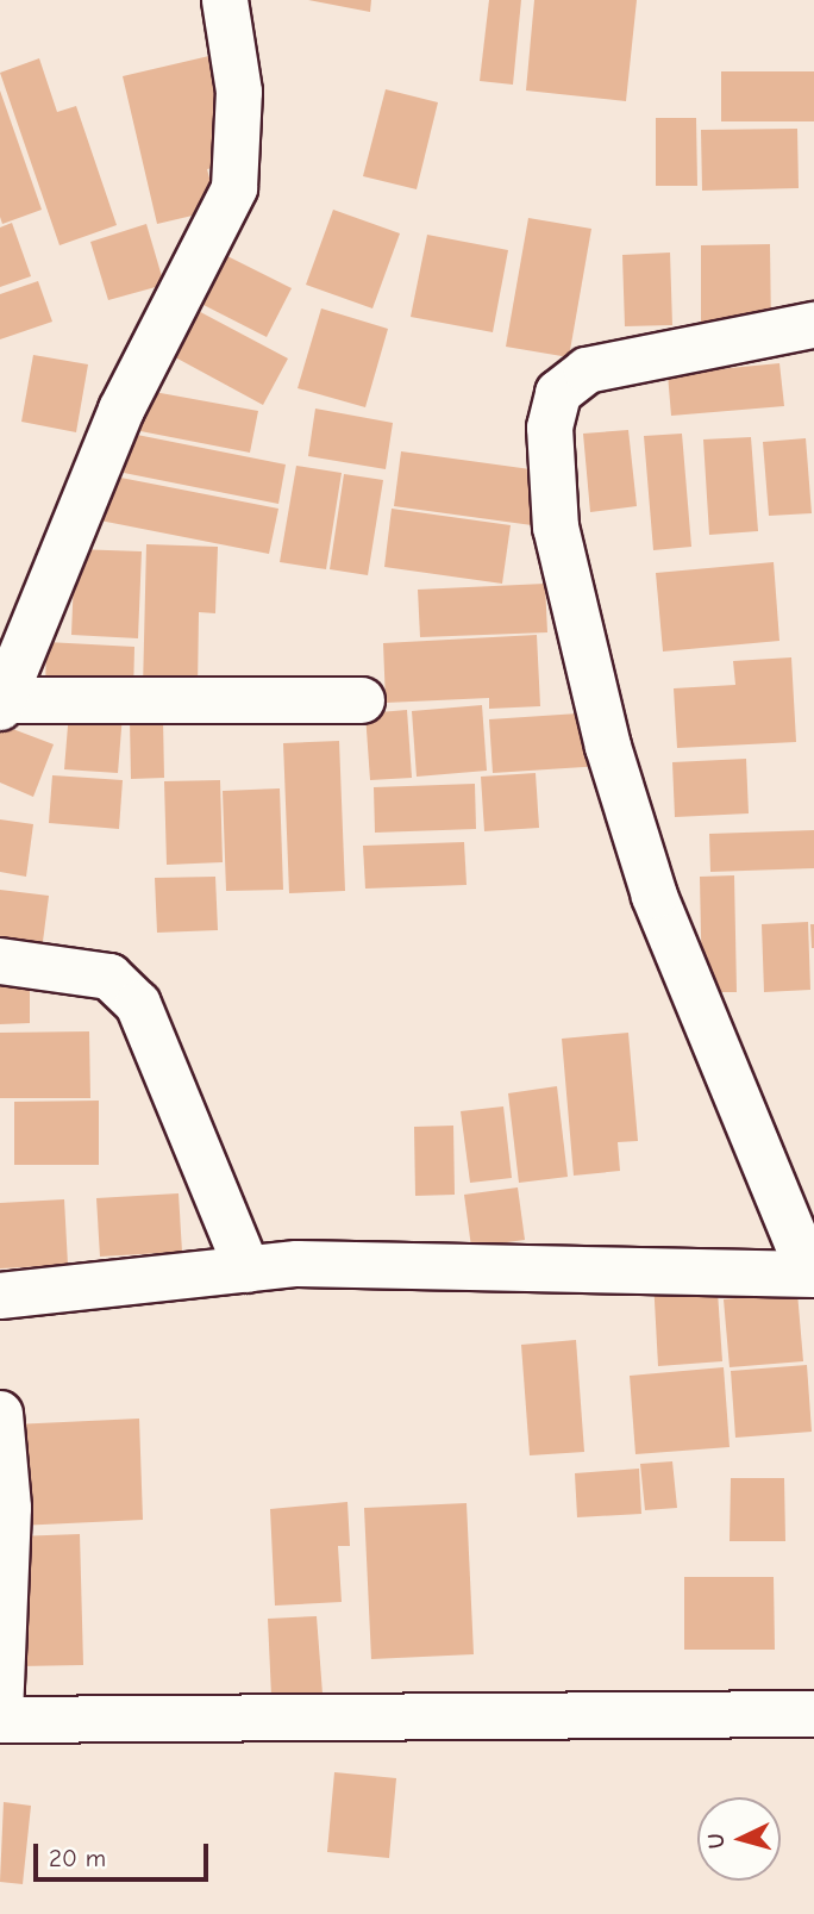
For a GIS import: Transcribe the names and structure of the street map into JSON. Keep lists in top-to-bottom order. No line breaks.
{"scale_bar":"20 m","north":"left"}
